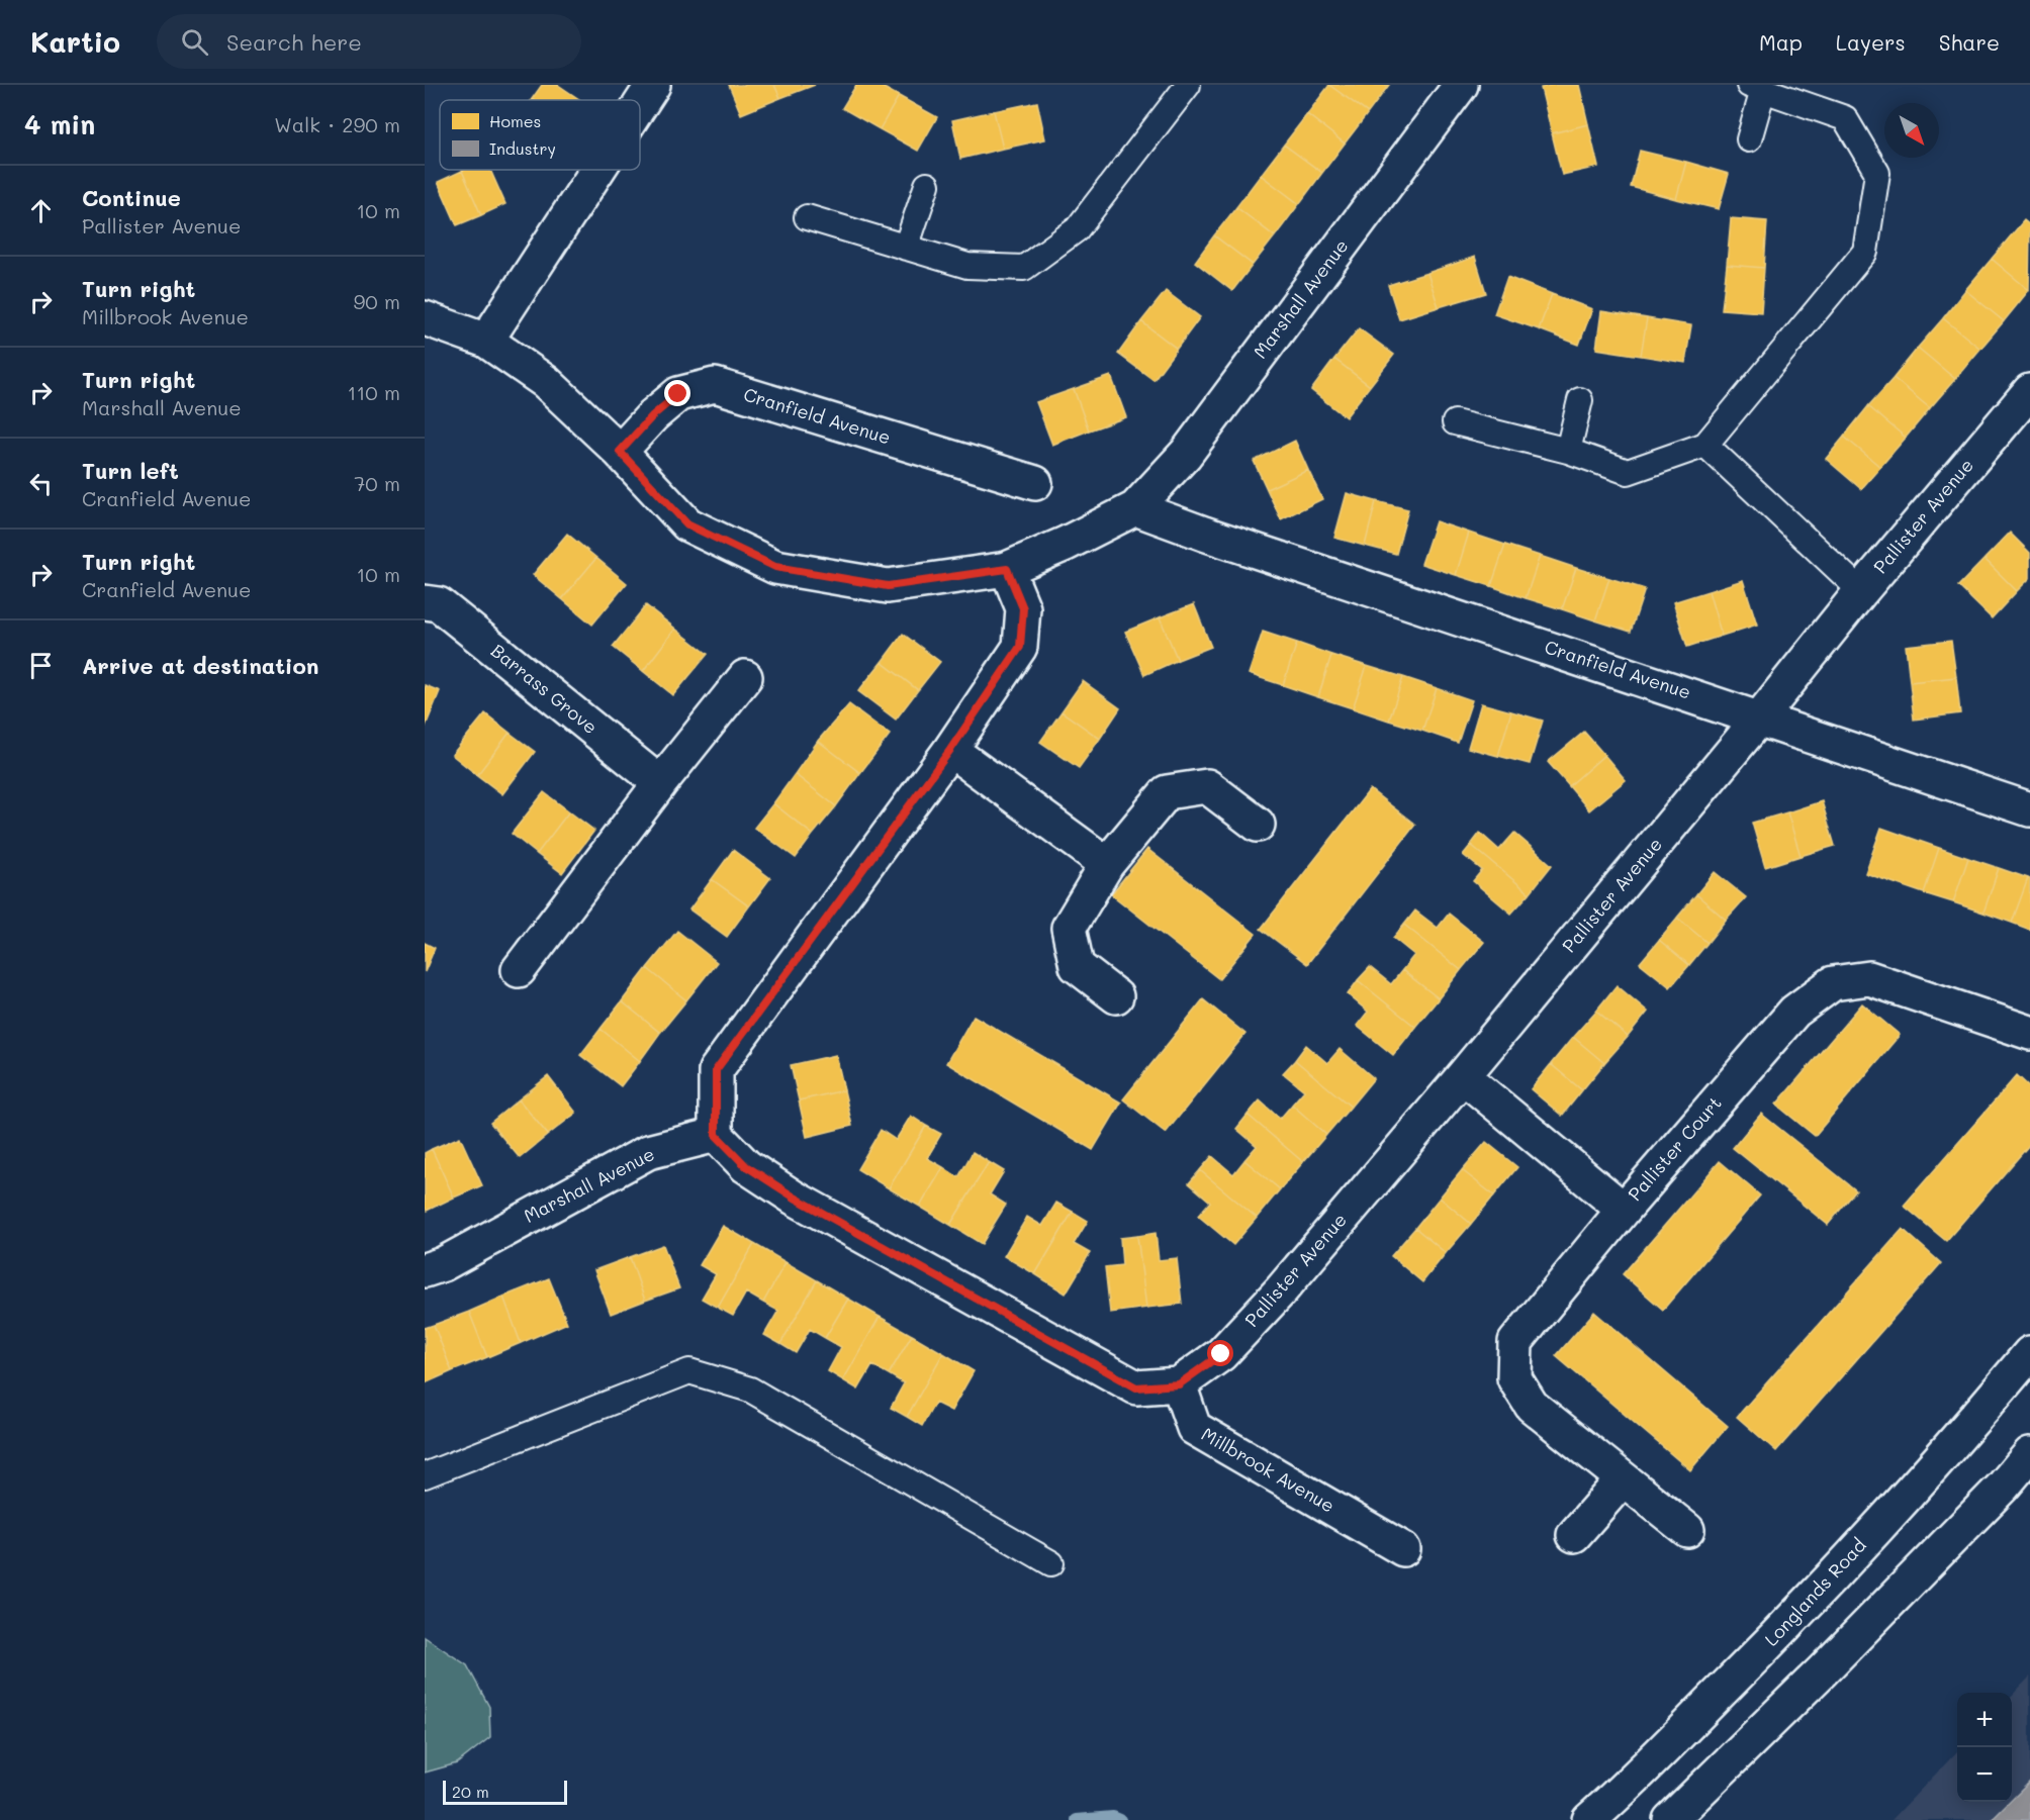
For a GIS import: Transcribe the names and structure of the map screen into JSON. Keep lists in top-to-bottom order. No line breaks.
{"streets":{"street":["Marshall Avenue","Cranfield Avenue","Pallister Avenue","Barrass Grove","Pallister Court","Millbrook Avenue","Longlands Road"]},"crossings":[["Marshall Avenue","Cranfield Avenue"],["Cranfield Avenue","Pallister Avenue"],["Pallister Avenue","Millbrook Avenue"]],"legend":["Homes","Industry"],"scale_bar":"20 m","north":"bottom right","page":{"header":"Kartio","search":"Search here","nav":["Map","Layers","Share"],"heading":["4 min","Walk · 290 m"],"list":[["Continue","Pallister Avenue","10 m"],["Turn right","Millbrook Avenue","90 m"],["Turn right","Marshall Avenue","110 m"],["Turn left","Cranfield Avenue","70 m"],["Turn right","Cranfield Avenue","10 m"],"Arrive at destination"],"map_buttons":["+","−"],"scale":"20 m"}}
